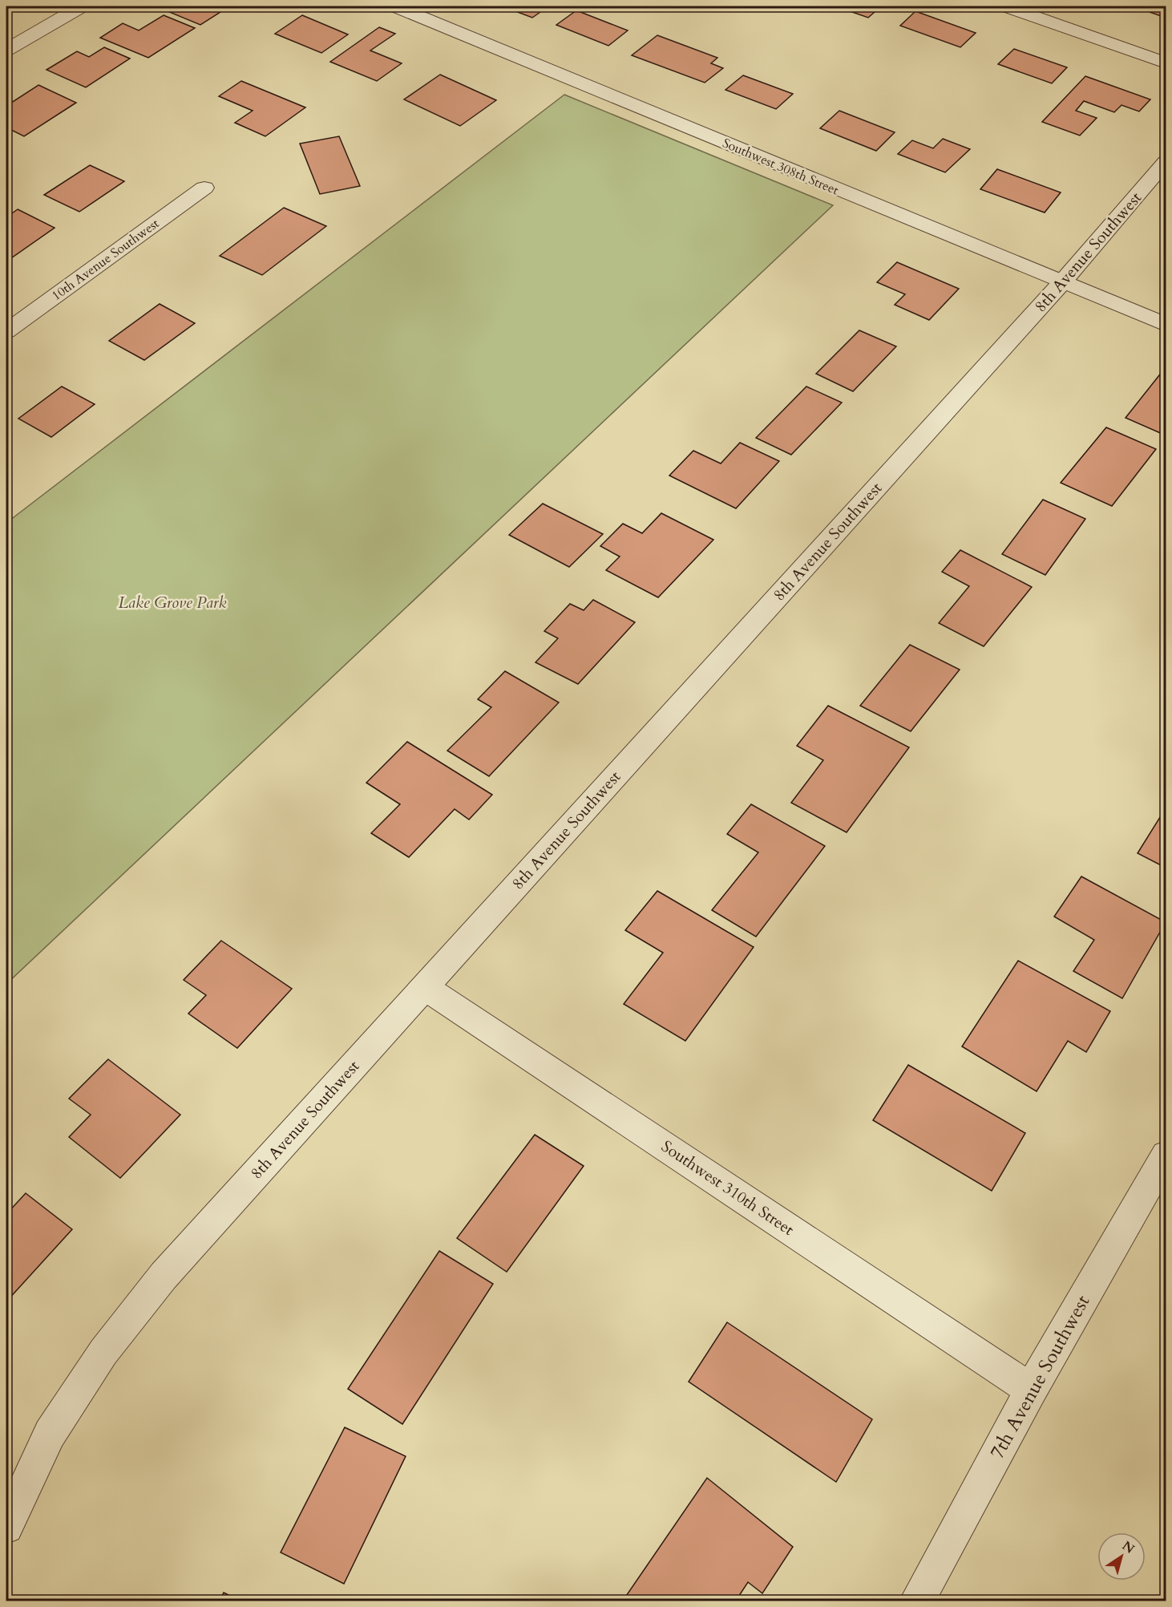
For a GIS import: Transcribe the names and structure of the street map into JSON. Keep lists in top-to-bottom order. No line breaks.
{"streets":{"street":["Southwest 308th Street","8th Avenue Southwest","10th Avenue Southwest","Southwest 310th Street","7th Avenue Southwest"]},"crossings":[["Southwest 308th Street","8th Avenue Southwest"],["8th Avenue Southwest","Southwest 310th Street"],["Southwest 310th Street","7th Avenue Southwest"]],"parks":["Lake Grove Park"],"north":"top right"}
